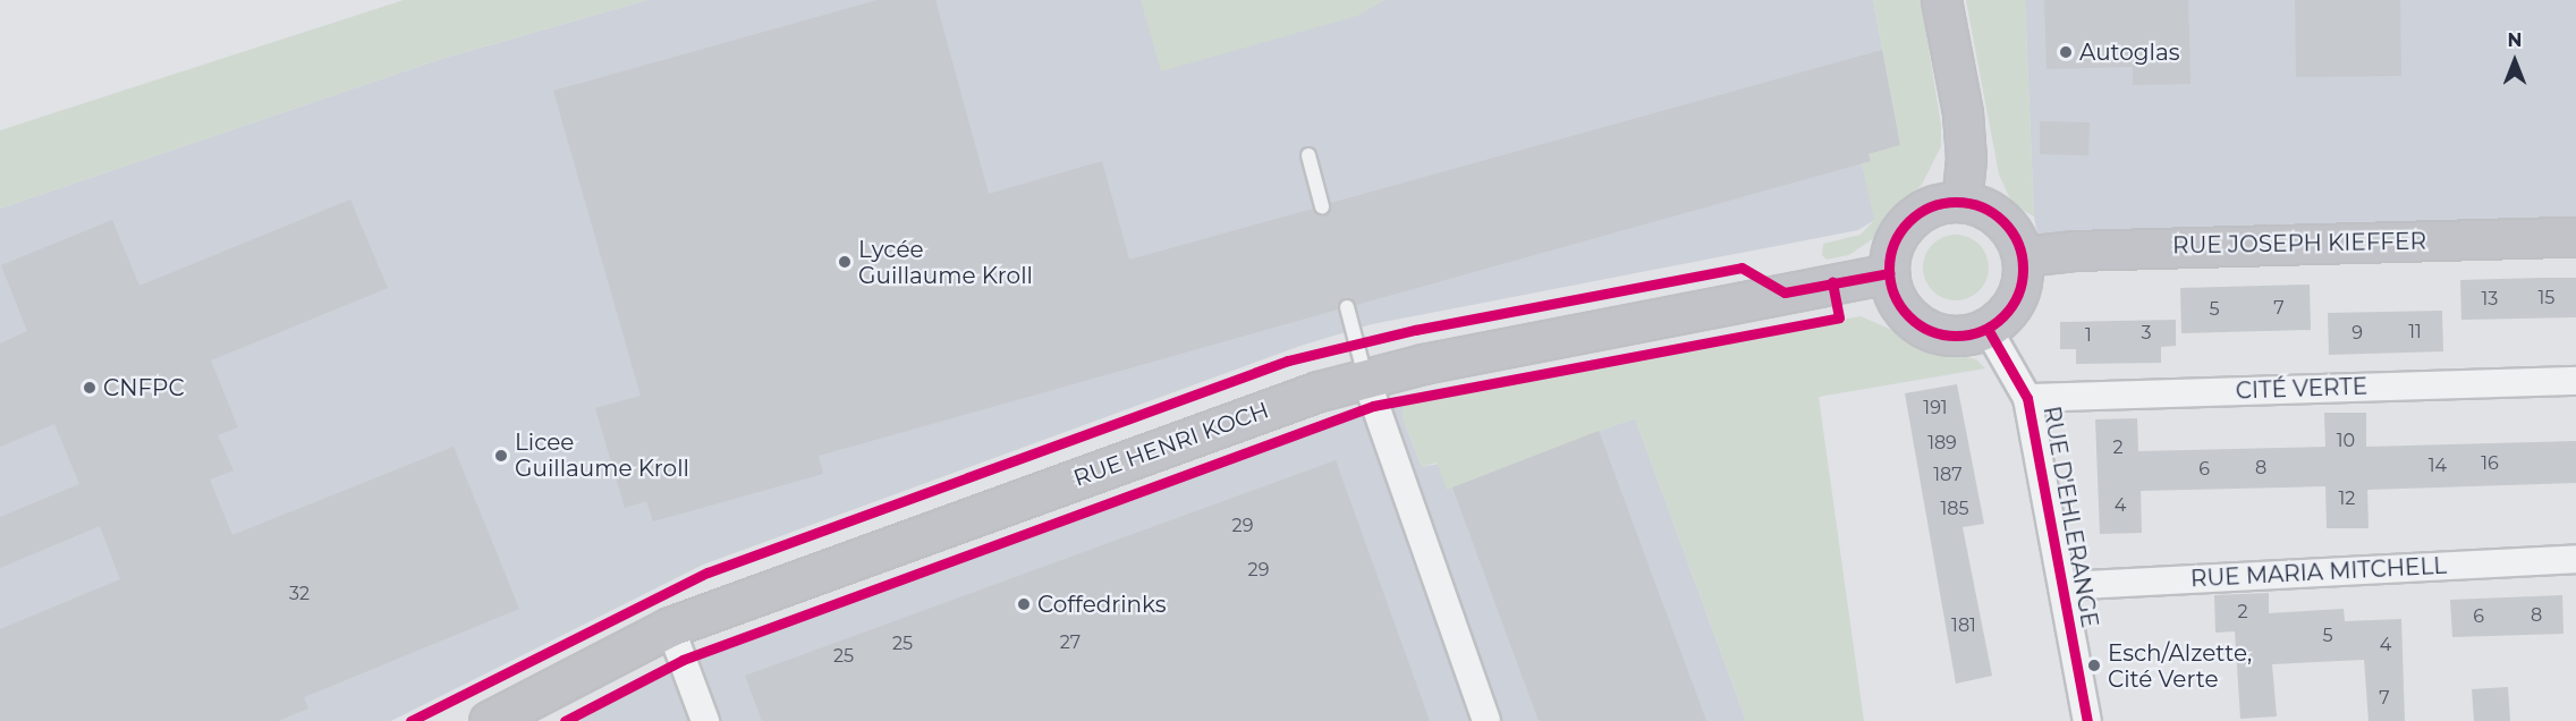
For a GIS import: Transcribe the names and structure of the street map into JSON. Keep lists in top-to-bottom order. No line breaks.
{"streets":{"street":["RUE JOSEPH KIEFFER","CITÉ VERTE","RUE HENRI KOCH","RUE D'EHLERANGE","RUE MARIA MITCHELL"]},"crossings":[["RUE JOSEPH KIEFFER","RUE HENRI KOCH"],["RUE JOSEPH KIEFFER","RUE D'EHLERANGE"],["CITÉ VERTE","RUE D'EHLERANGE"],["RUE HENRI KOCH","RUE D'EHLERANGE"],["RUE D'EHLERANGE","RUE MARIA MITCHELL"]],"places":["Autoglas","Lycée Guillaume Kroll","CNFPC","Licee Guillaume Kroll","Coffedrinks","Esch/Alzette, Cité Verte"],"house_numbers":["15","13","7","5","11","3","9","1","191","10","189","2","16","14","8","6","187","12","4","185","29","29","32","2","8","6","181","5","27","25","4","25","7"],"north":"top"}
